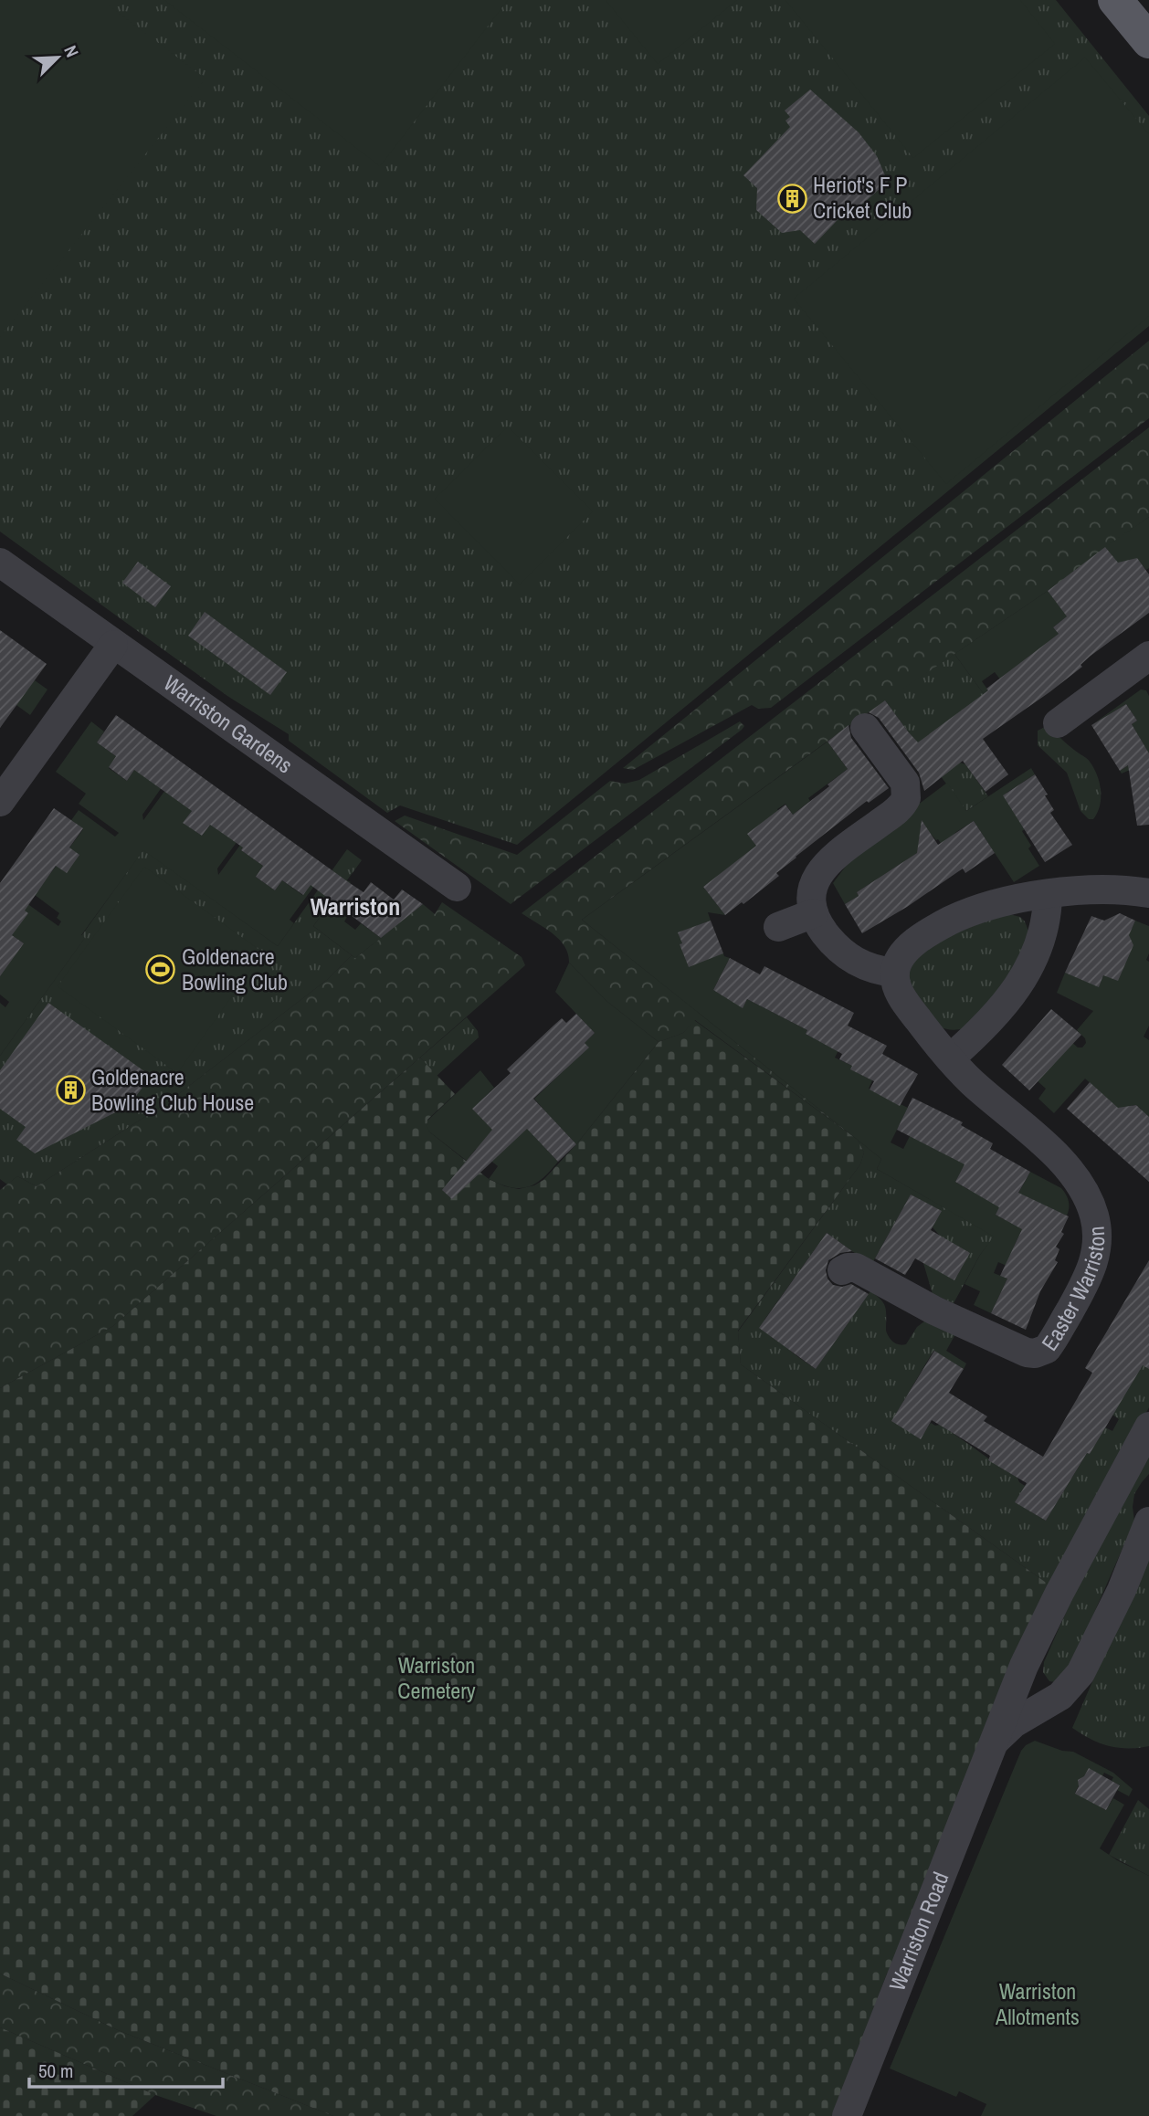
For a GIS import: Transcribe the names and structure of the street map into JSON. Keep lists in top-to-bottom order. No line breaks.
{"streets":{"street":["Warriston Gardens","Easter Warriston","Warriston Road"]},"districts":["Warriston"],"parks":["Warriston Cemetery","Warriston Allotments"],"places":{"building":["Heriot's F P Cricket Club","Goldenacre Bowling Club House"],"sports":["Goldenacre Bowling Club"]},"scale_bar":"50 m","north":"top right"}
